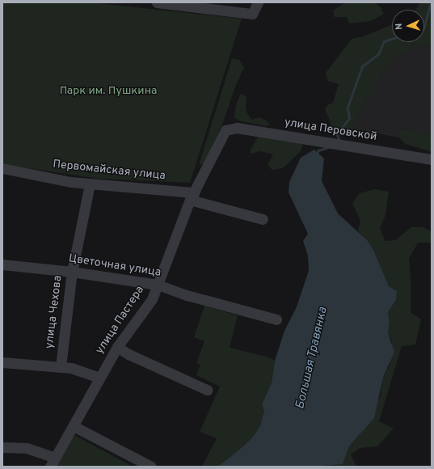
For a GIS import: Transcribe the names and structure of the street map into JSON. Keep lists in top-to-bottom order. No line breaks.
{"streets":{"street":["улица Перовской","Первомайская улица","Цветочная улица","улица Чехова","улица Пастера"]},"crossings":[["улица Перовской","улица Пастера"],["Первомайская улица","улица Чехова"],["Первомайская улица","улица Пастера"],["Цветочная улица","улица Чехова"],["Цветочная улица","улица Пастера"]],"water":["Большая Травянка"],"parks":["Парк им. Пушкина"],"north":"left"}
